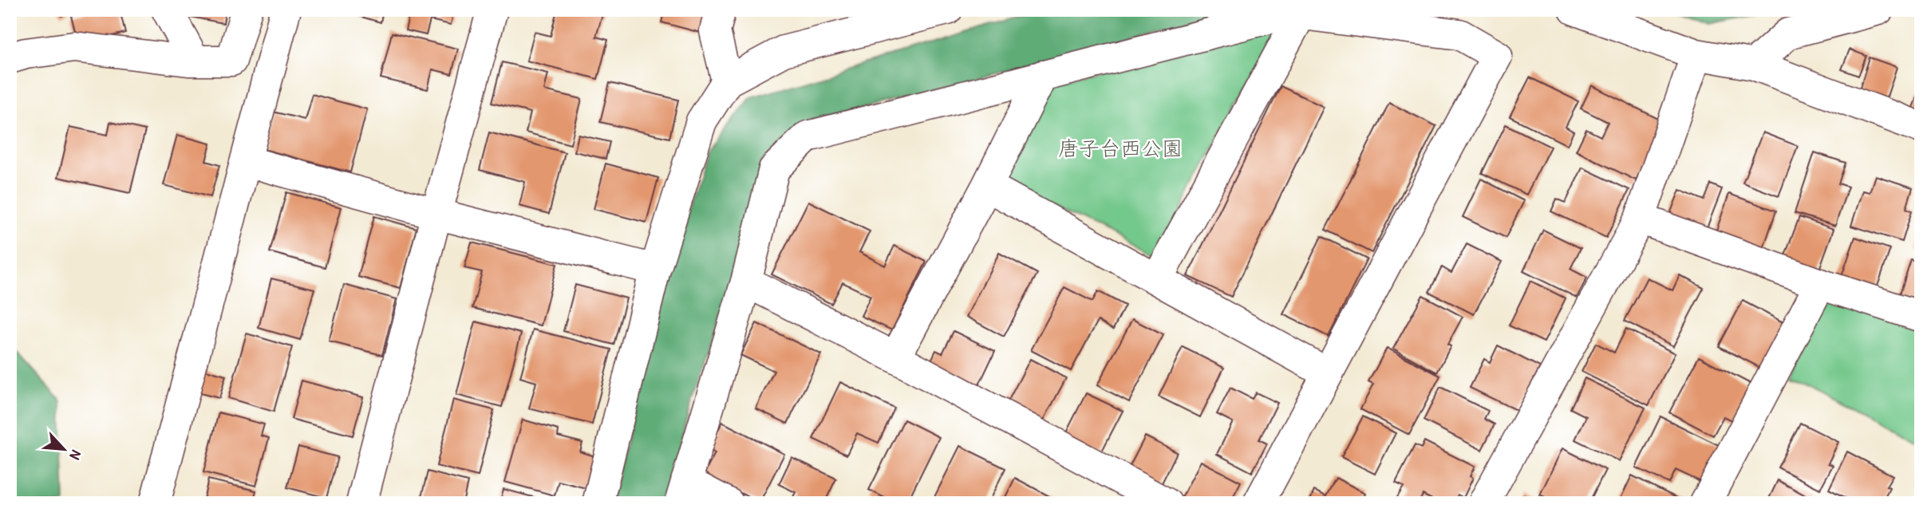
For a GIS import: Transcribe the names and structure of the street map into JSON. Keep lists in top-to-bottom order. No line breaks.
{"parks":["唐子台西公園"],"north":"bottom right"}
